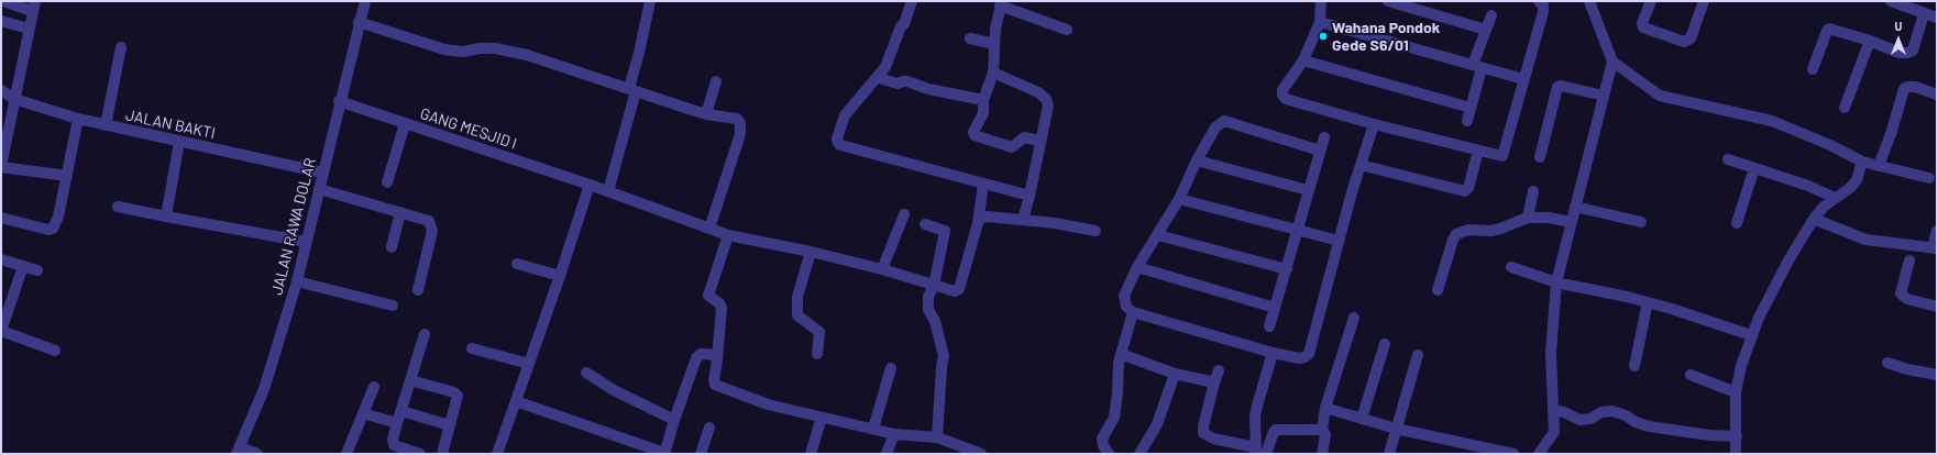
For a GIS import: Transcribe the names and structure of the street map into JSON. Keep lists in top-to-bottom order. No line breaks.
{"streets":{"street":["JALAN BAKTI","GANG MESJID I","JALAN RAWA DOLAR"]},"crossings":[["JALAN BAKTI","JALAN RAWA DOLAR"],["GANG MESJID I","JALAN RAWA DOLAR"]],"places":["Wahana Pondok Gede S6/01"],"north":"top"}
